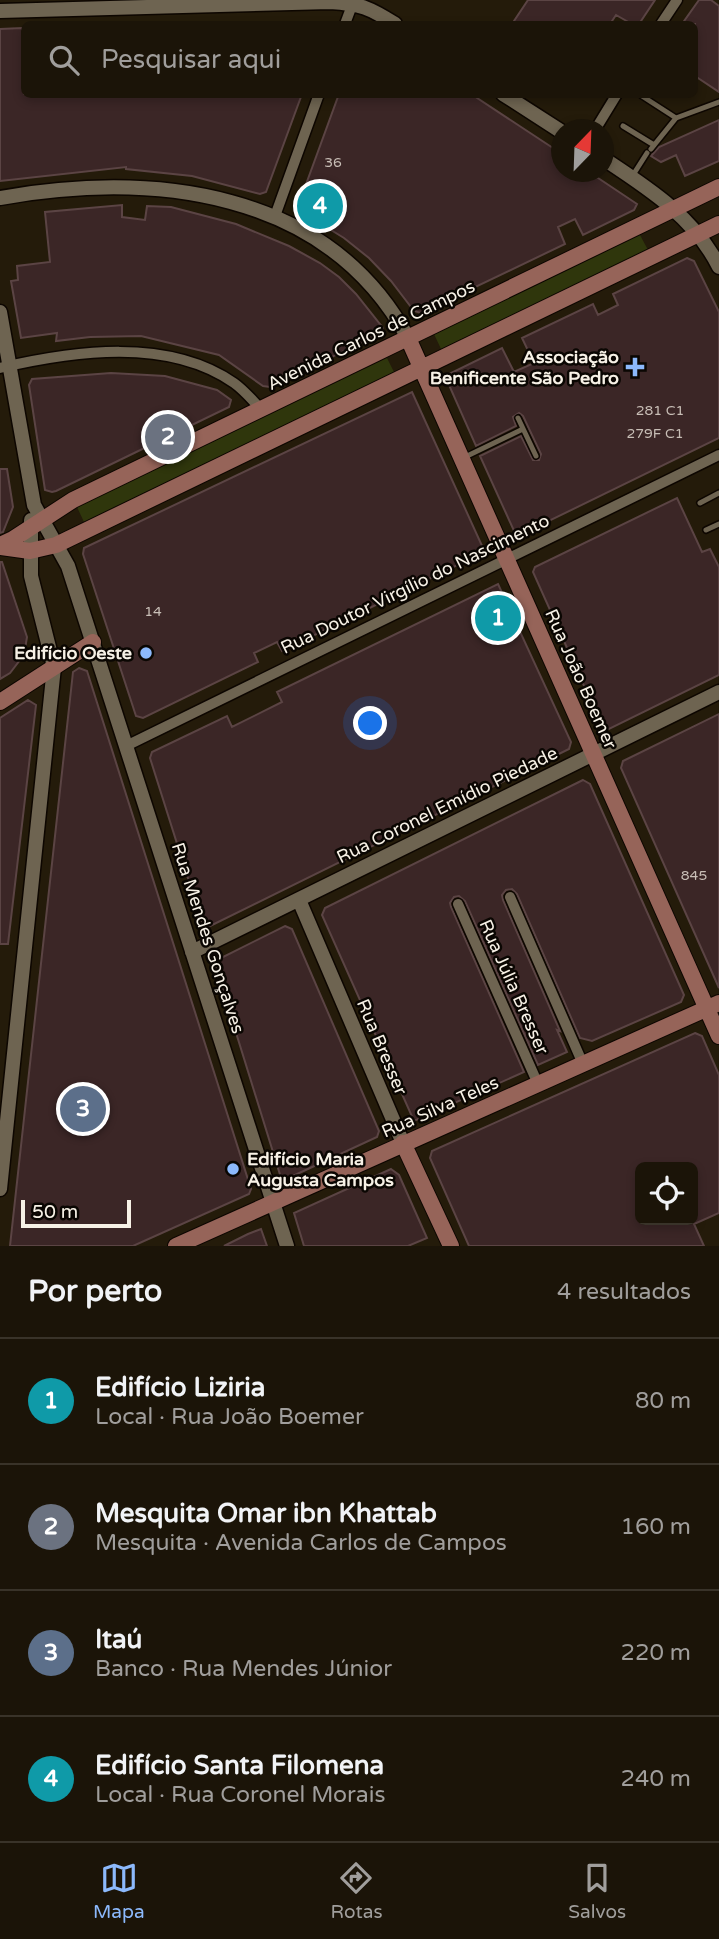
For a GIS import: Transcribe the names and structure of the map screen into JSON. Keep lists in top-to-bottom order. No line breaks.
{"streets":{"main road":["Avenida Carlos de Campos","Rua João Boemer","Rua Bresser","Rua Silva Teles"],"street":["Rua Doutor Virgílio do Nascimento","Rua Coronel Emídio Piedade","Rua Mendes Gonçalves","Rua Júlia Bresser"]},"crossings":[["Avenida Carlos de Campos","Rua João Boemer"],["Avenida Carlos de Campos","Rua Mendes Gonçalves"],["Rua Doutor Virgílio do Nascimento","Rua João Boemer"],["Rua Doutor Virgílio do Nascimento","Rua Mendes Gonçalves"],["Rua João Boemer","Rua Coronel Emídio Piedade"],["Rua João Boemer","Rua Silva Teles"],["Rua Coronel Emídio Piedade","Rua Mendes Gonçalves"],["Rua Coronel Emídio Piedade","Rua Bresser"],["Rua Mendes Gonçalves","Rua Silva Teles"],["Rua Júlia Bresser","Rua Silva Teles"],["Rua Bresser","Rua Silva Teles"]],"places":{"health":["Associação Benificente São Pedro"],"other":["Edifício Oeste","Edifício Maria Augusta Campos"]},"house_numbers":["36","281 C1","279F C1","14","845"],"scale_bar":"50 m","north":"top right","page":{"search":"Pesquisar aqui","pins":["4","2","1","3"],"scale":"50 m","heading":["Por perto","4 resultados"],"list":[{"mark":"1","name":"Edifício Liziria","note":"Local · Rua João Boemer","value":"80 m"},{"mark":"2","name":"Mesquita Omar ibn Khattab","note":"Mesquita · Avenida Carlos de Campos","value":"160 m"},{"mark":"3","name":"Itaú","note":"Banco · Rua Mendes Júnior","value":"220 m"},{"mark":"4","name":"Edifício Santa Filomena","note":"Local · Rua Coronel Morais","value":"240 m"}],"nav":["Mapa","Rotas","Salvos"]}}
